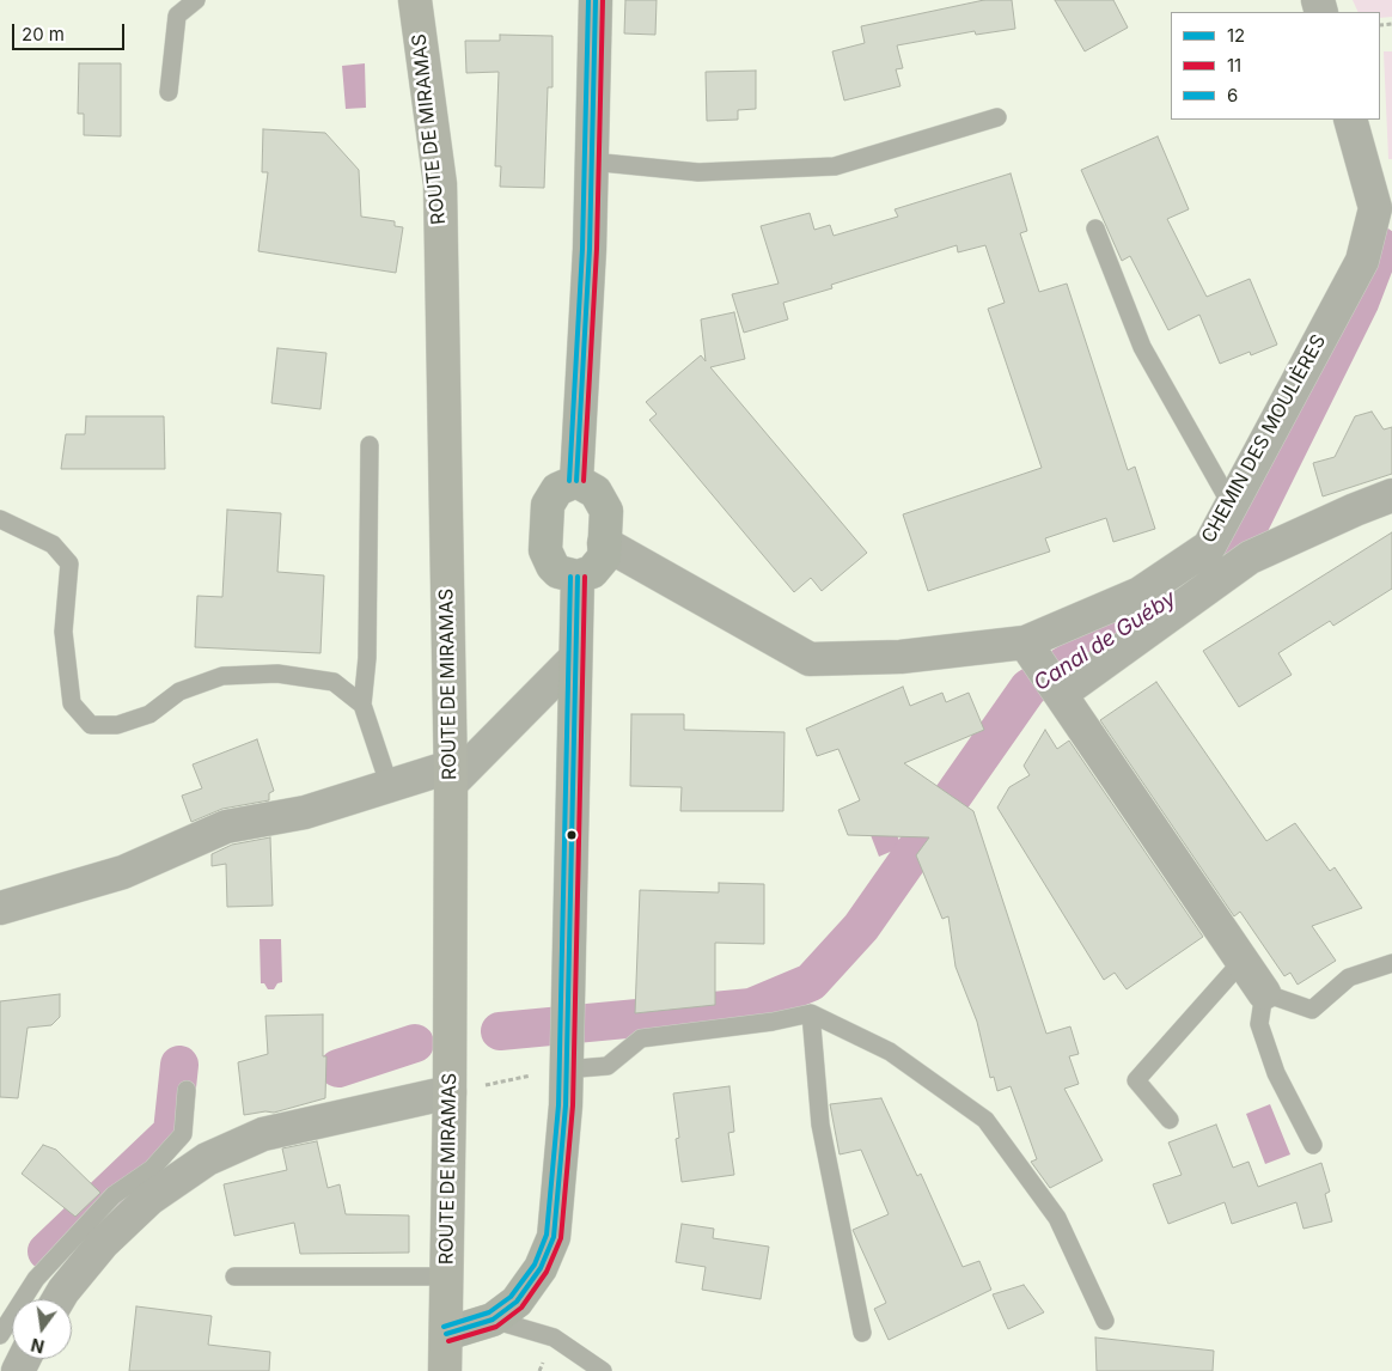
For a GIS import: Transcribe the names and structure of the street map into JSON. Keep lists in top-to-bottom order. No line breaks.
{"streets":{"main road":["ROUTE DE MIRAMAS"],"street":["CHEMIN DES MOULIÈRES"]},"water":["Canal de Guéby"],"lines":["transit line 12","transit line 11","transit line 6"],"legend":["12","11","6"],"scale_bar":"20 m","north":"bottom"}
